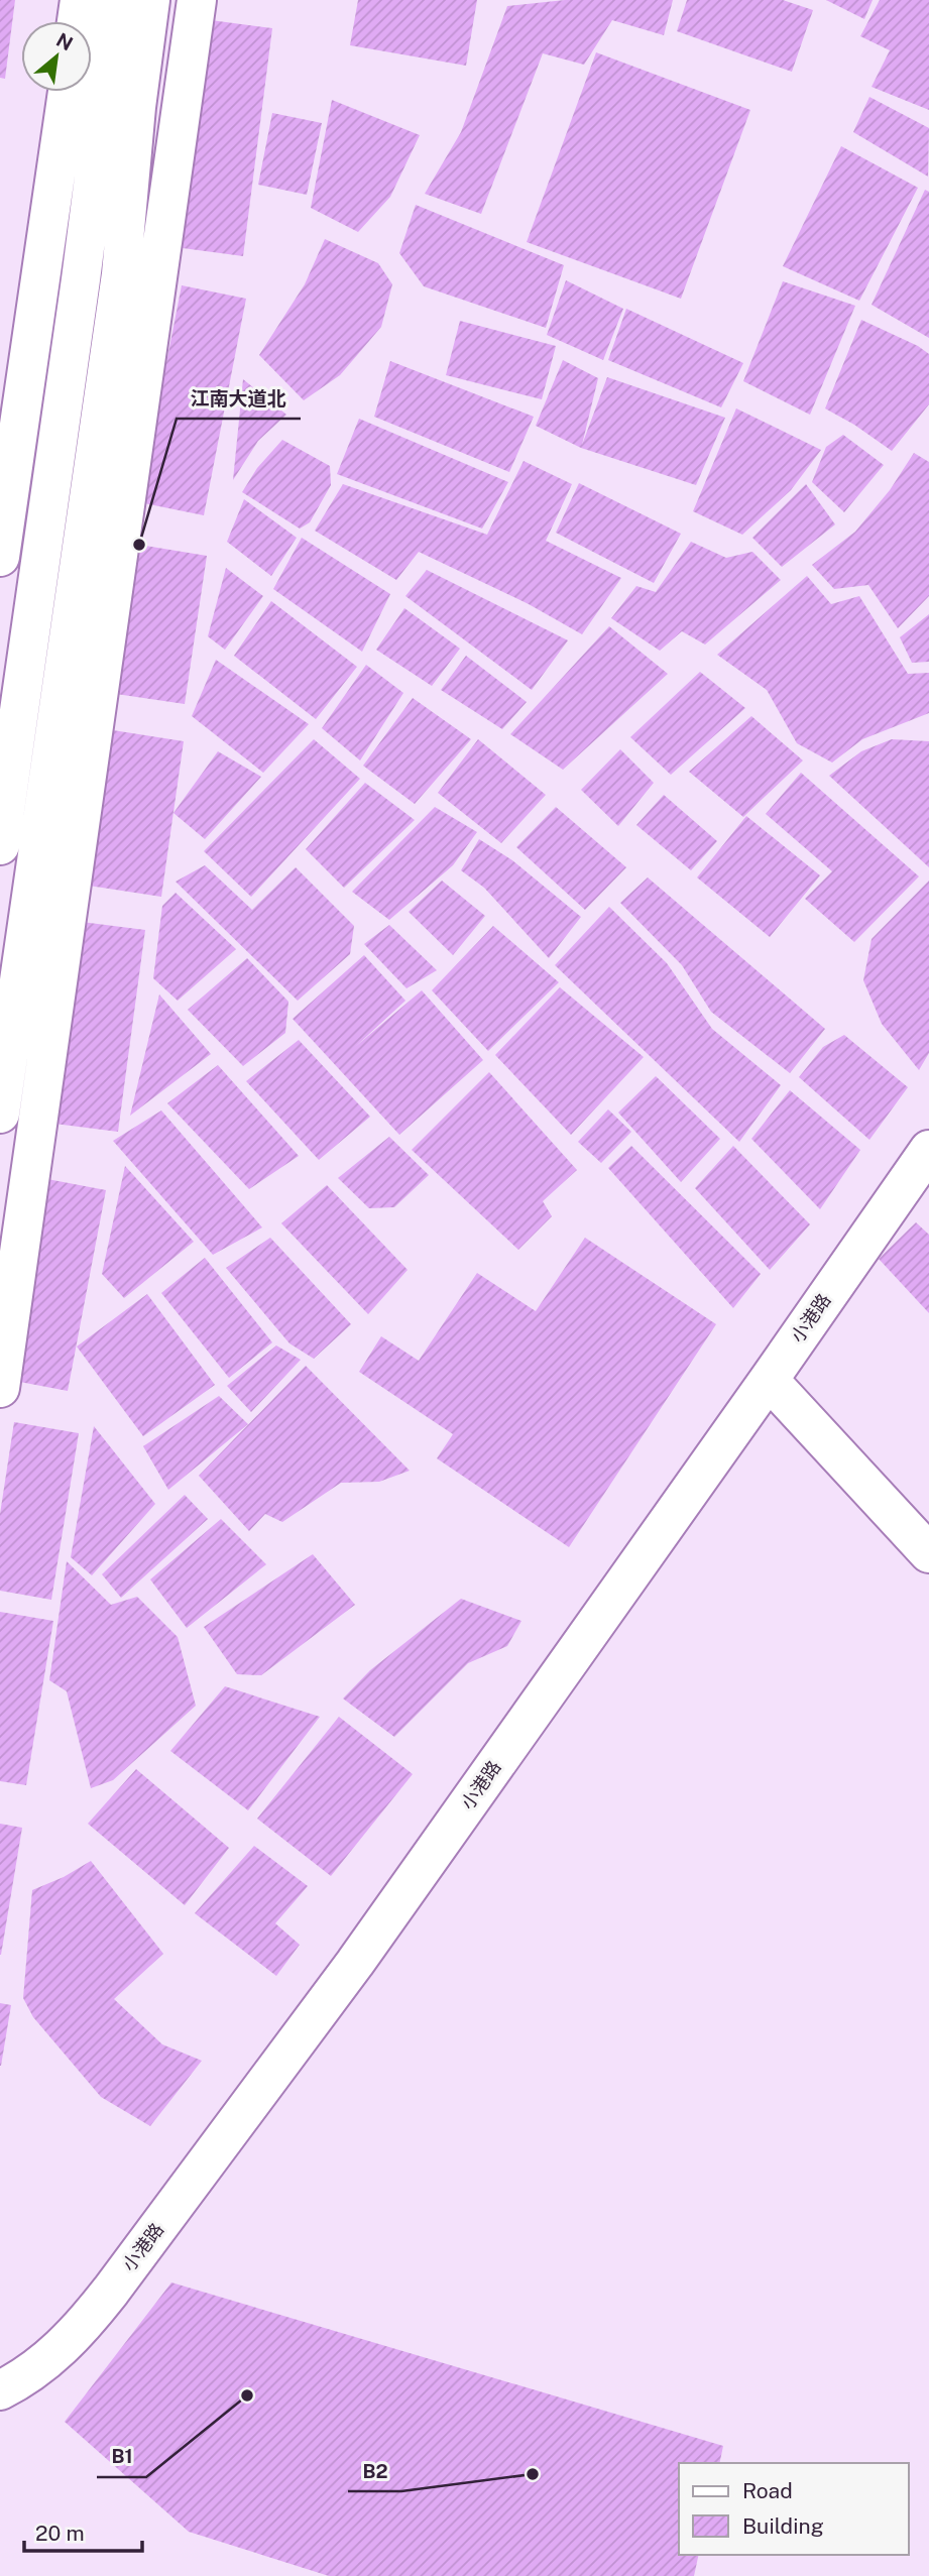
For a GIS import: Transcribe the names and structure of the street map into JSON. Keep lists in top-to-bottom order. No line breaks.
{"streets":{"main road":["小港路"]},"places":["江南大道北","B1","B2"],"legend":["Road","Building"],"scale_bar":"20 m","north":"top right"}
